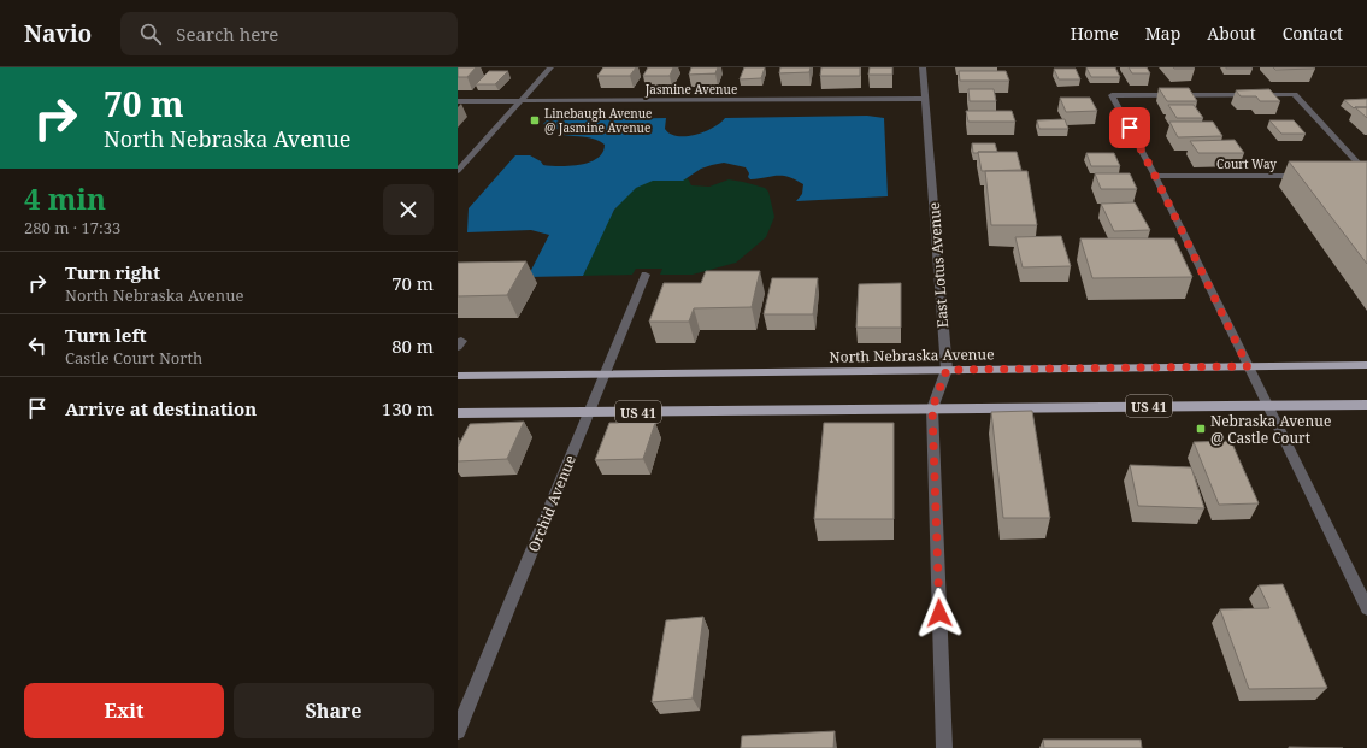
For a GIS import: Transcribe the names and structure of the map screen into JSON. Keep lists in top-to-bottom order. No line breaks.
{"streets":{"main road":["North Nebraska Avenue","US 41"],"street":["Jasmine Avenue","Court Way","East Lotus Avenue","Orchid Avenue"]},"crossings":[["Jasmine Avenue","East Lotus Avenue"],["East Lotus Avenue","North Nebraska Avenue"],["East Lotus Avenue","US 41"],["North Nebraska Avenue","Orchid Avenue"],["US 41","Orchid Avenue"]],"places":{"transit":["Linebaugh Avenue @ Jasmine Avenue","Nebraska Avenue @ Castle Court"]},"page":{"header":"Navio","search":"Search here","nav":["Home","Map","About","Contact"],"turn":["70 m","North Nebraska Avenue"],"heading":["4 min","280 m · 17:33"],"list":[{"name":"Turn right","note":"North Nebraska Avenue","value":"70 m"},{"name":"Turn left","note":"Castle Court North","value":"80 m"},{"name":"Arrive at destination","value":"130 m"}],"buttons":["Exit","Share"]}}
